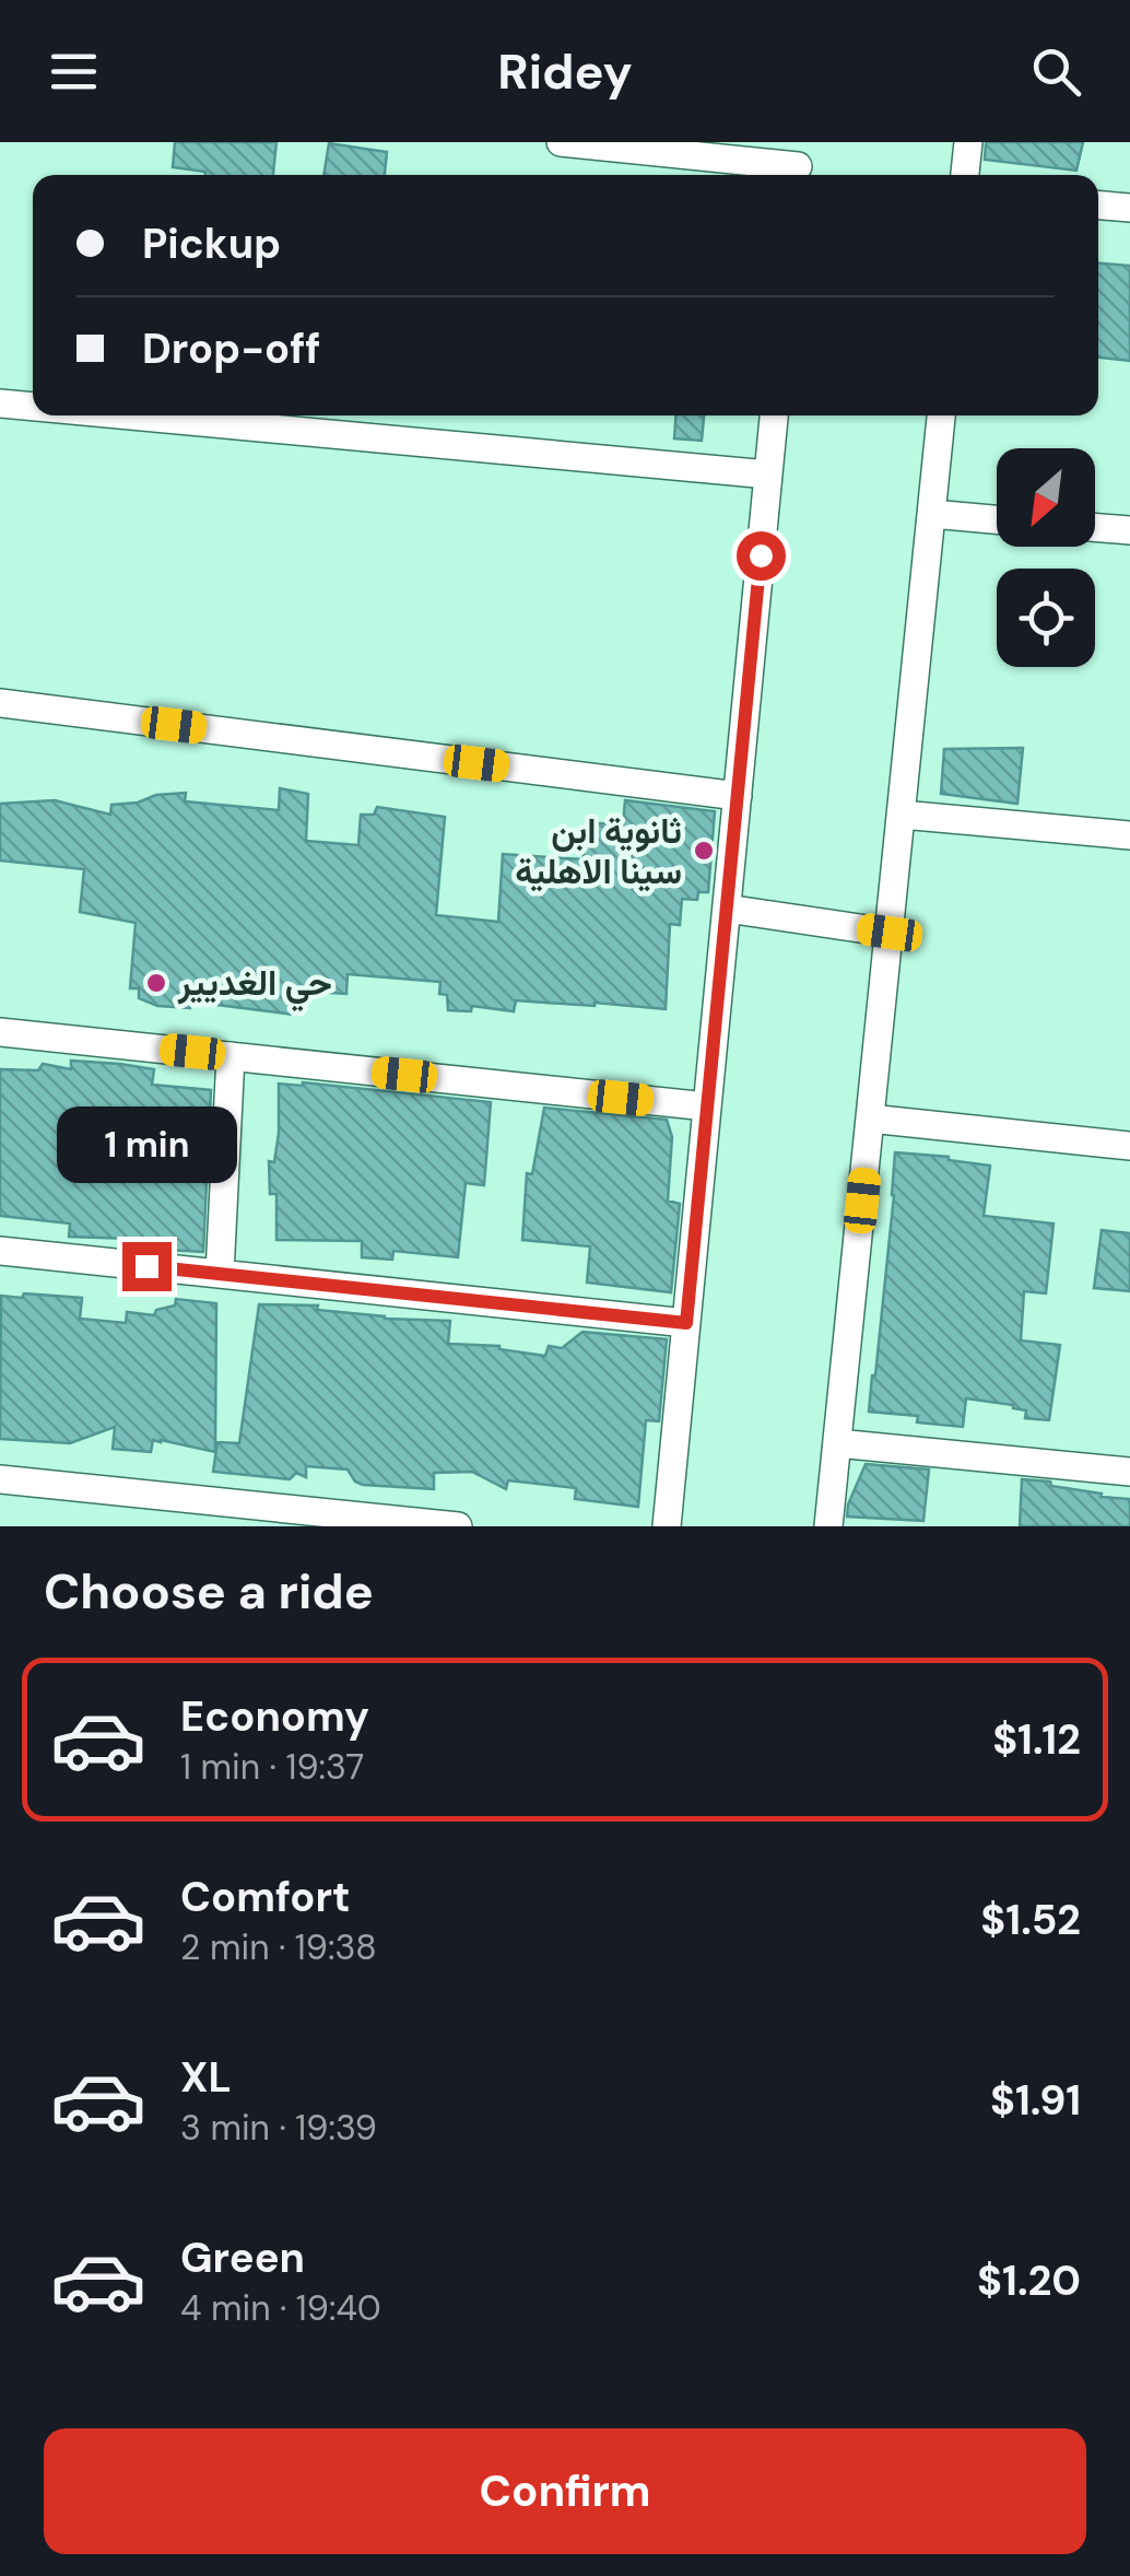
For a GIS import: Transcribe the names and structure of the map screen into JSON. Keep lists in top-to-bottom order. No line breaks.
{"places":["ثانوية ابن سينا الاهلية","حي الغديير"],"north":"bottom left","page":{"header":"Ridey","banner":["Pickup","Drop-off"],"bubble":"1 min","heading":"Choose a ride","list":[{"name":"Economy","note":"1 min · 19:37","value":"$1.12"},{"name":"Comfort","note":"2 min · 19:38","value":"$1.52"},{"name":"XL","note":"3 min · 19:39","value":"$1.91"},{"name":"Green","note":"4 min · 19:40","value":"$1.20"}],"buttons":"Confirm"}}
